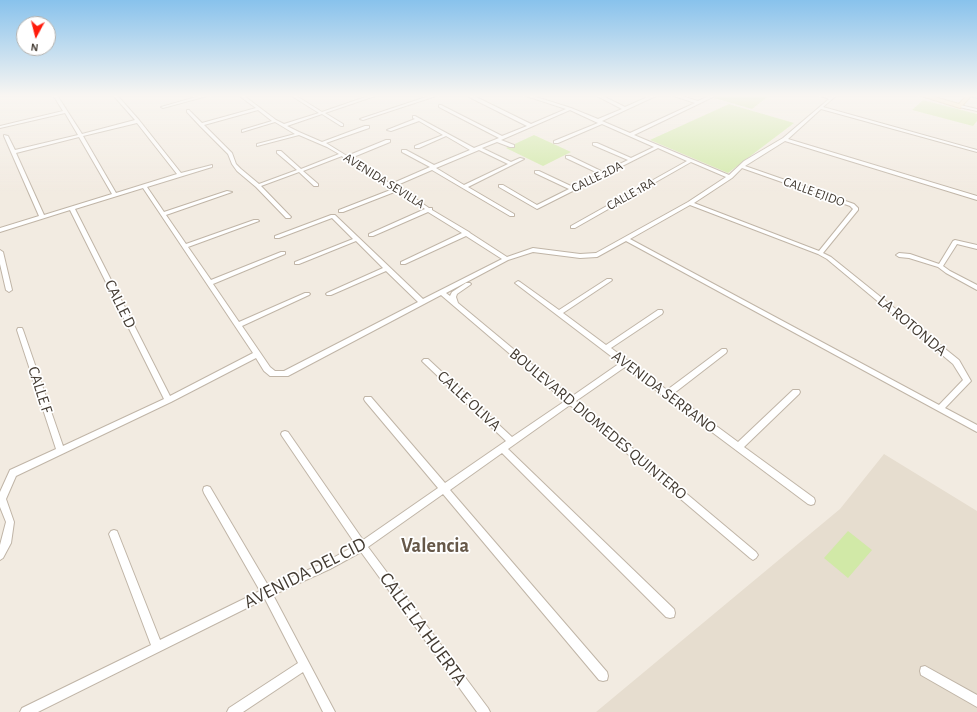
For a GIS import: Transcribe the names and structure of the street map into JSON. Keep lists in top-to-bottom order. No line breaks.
{"streets":{"street":["CALLE 2DA","AVENIDA SEVILLA","CALLE EJIDO","CALLE 1RA","CALLE D","LA ROTONDA","CALLE F","AVENIDA SERRANO","CALLE OLIVA","BOULEVARD DIOMEDES QUINTERO","AVENIDA DEL CID","CALLE LA HUERTA"]},"crossings":[["CALLE EJIDO","LA ROTONDA"],["AVENIDA SERRANO","AVENIDA DEL CID"],["CALLE OLIVA","AVENIDA DEL CID"],["BOULEVARD DIOMEDES QUINTERO","AVENIDA DEL CID"],["AVENIDA DEL CID","CALLE LA HUERTA"]],"districts":["Valencia"],"north":"bottom"}
